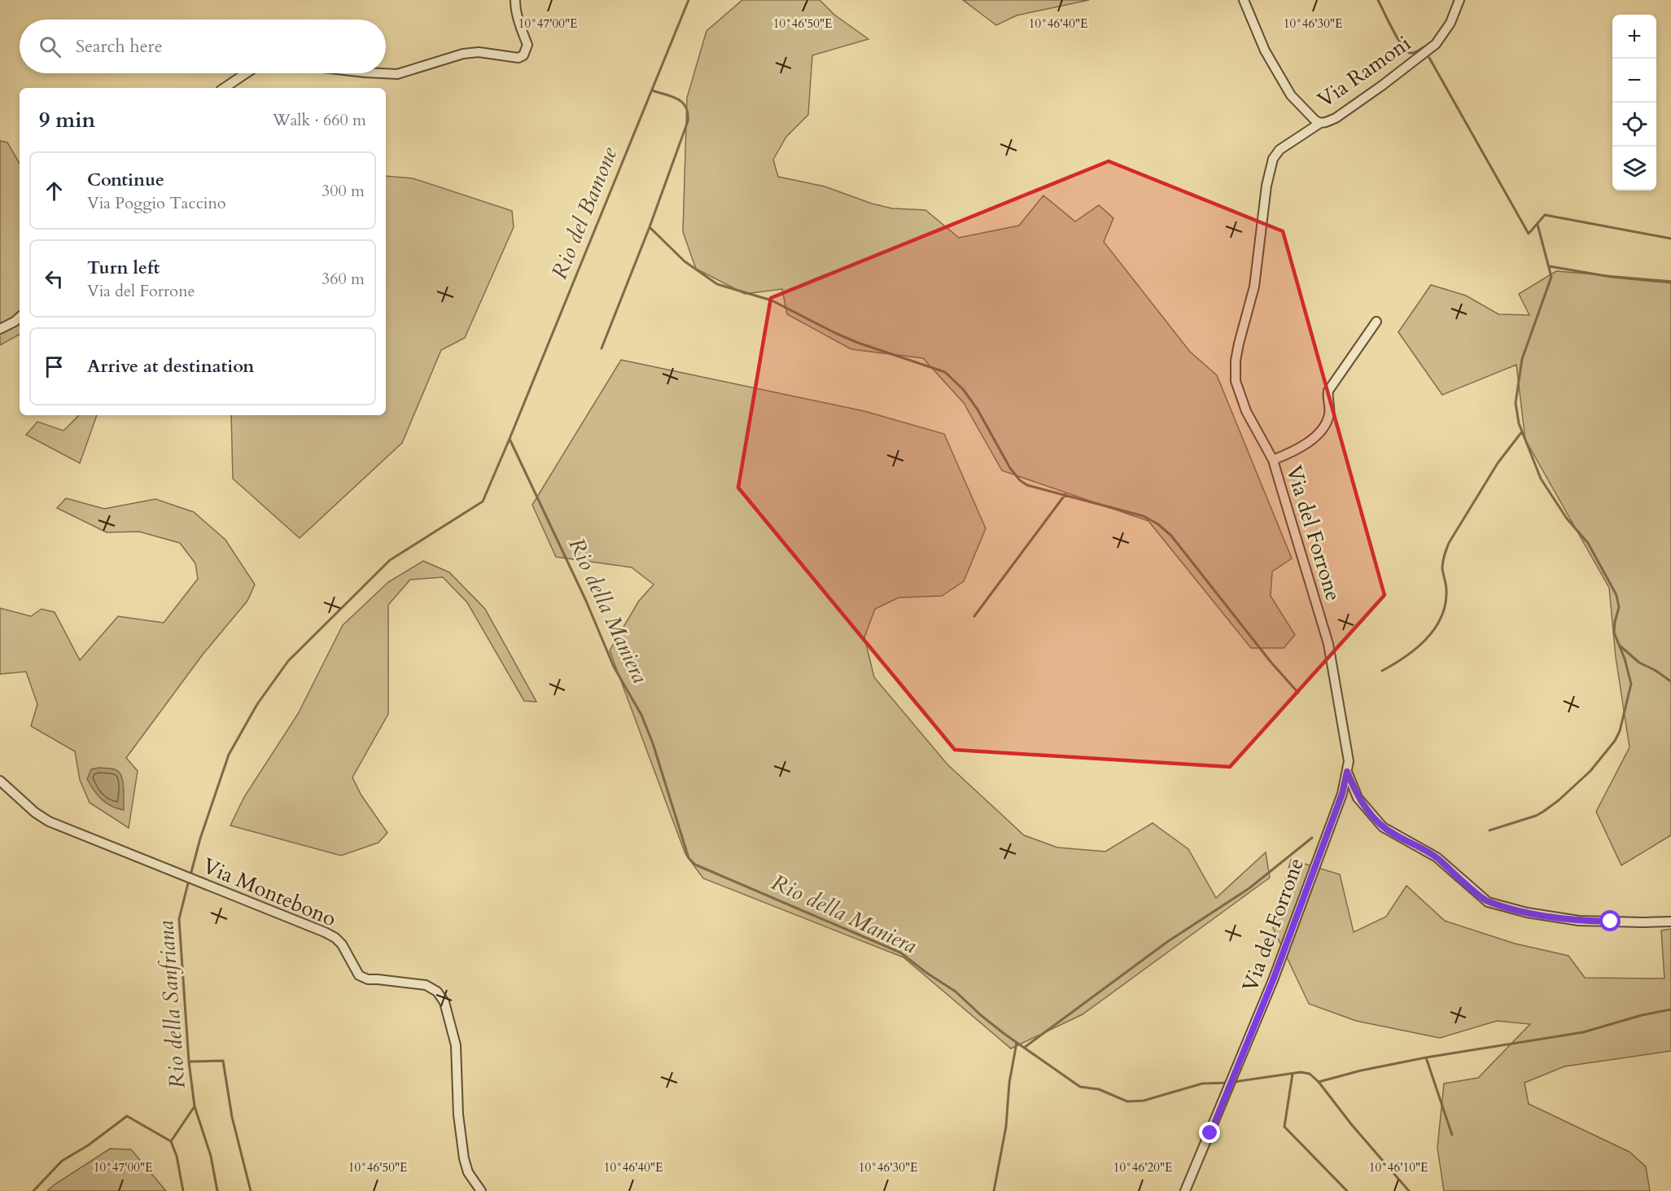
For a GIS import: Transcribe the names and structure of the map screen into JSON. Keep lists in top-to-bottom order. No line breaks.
{"streets":{"street":["Via Ramoni","Via del Forrone","Via Montebono"]},"crossings":[["Via Ramoni","Via del Forrone"]],"water":["Rio del Bamone","Rio della Maniera","Rio della Sanfriana"],"page":{"map_buttons":["+","−"],"search":"Search here","heading":["9 min","Walk · 660 m"],"list":[["Continue","Via Poggio Taccino","300 m"],["Turn left","Via del Forrone","360 m"],"Arrive at destination"]},"coordinates":["10°47'00\"E","10°46'50\"E","10°46'40\"E","10°46'30\"E","10°46'20\"E","10°46'10\"E"]}
